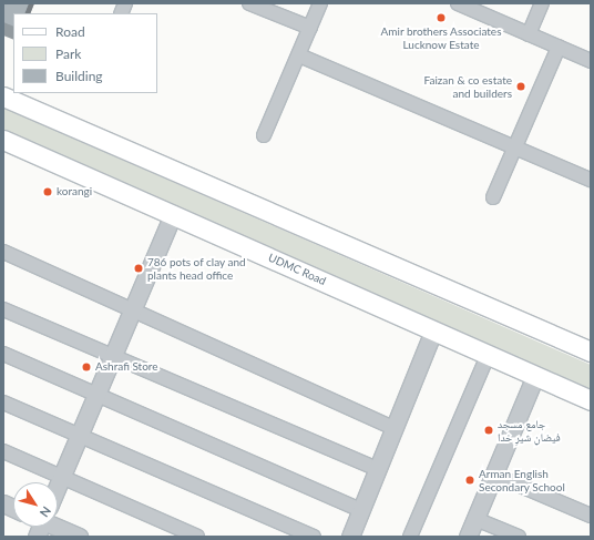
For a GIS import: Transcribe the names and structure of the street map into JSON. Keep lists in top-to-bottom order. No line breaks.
{"streets":{"main road":["UDMC Road"]},"places":["Amir brothers Associates Lucknow Estate","Faizan & co estate and builders","korangi","786 pots of clay and plants head office","Ashrafi Store","جامع مسجد فیضانِ شیرِ خدا","Arman English Secondary School"],"legend":["Road","Park","Building"],"north":"bottom right"}
